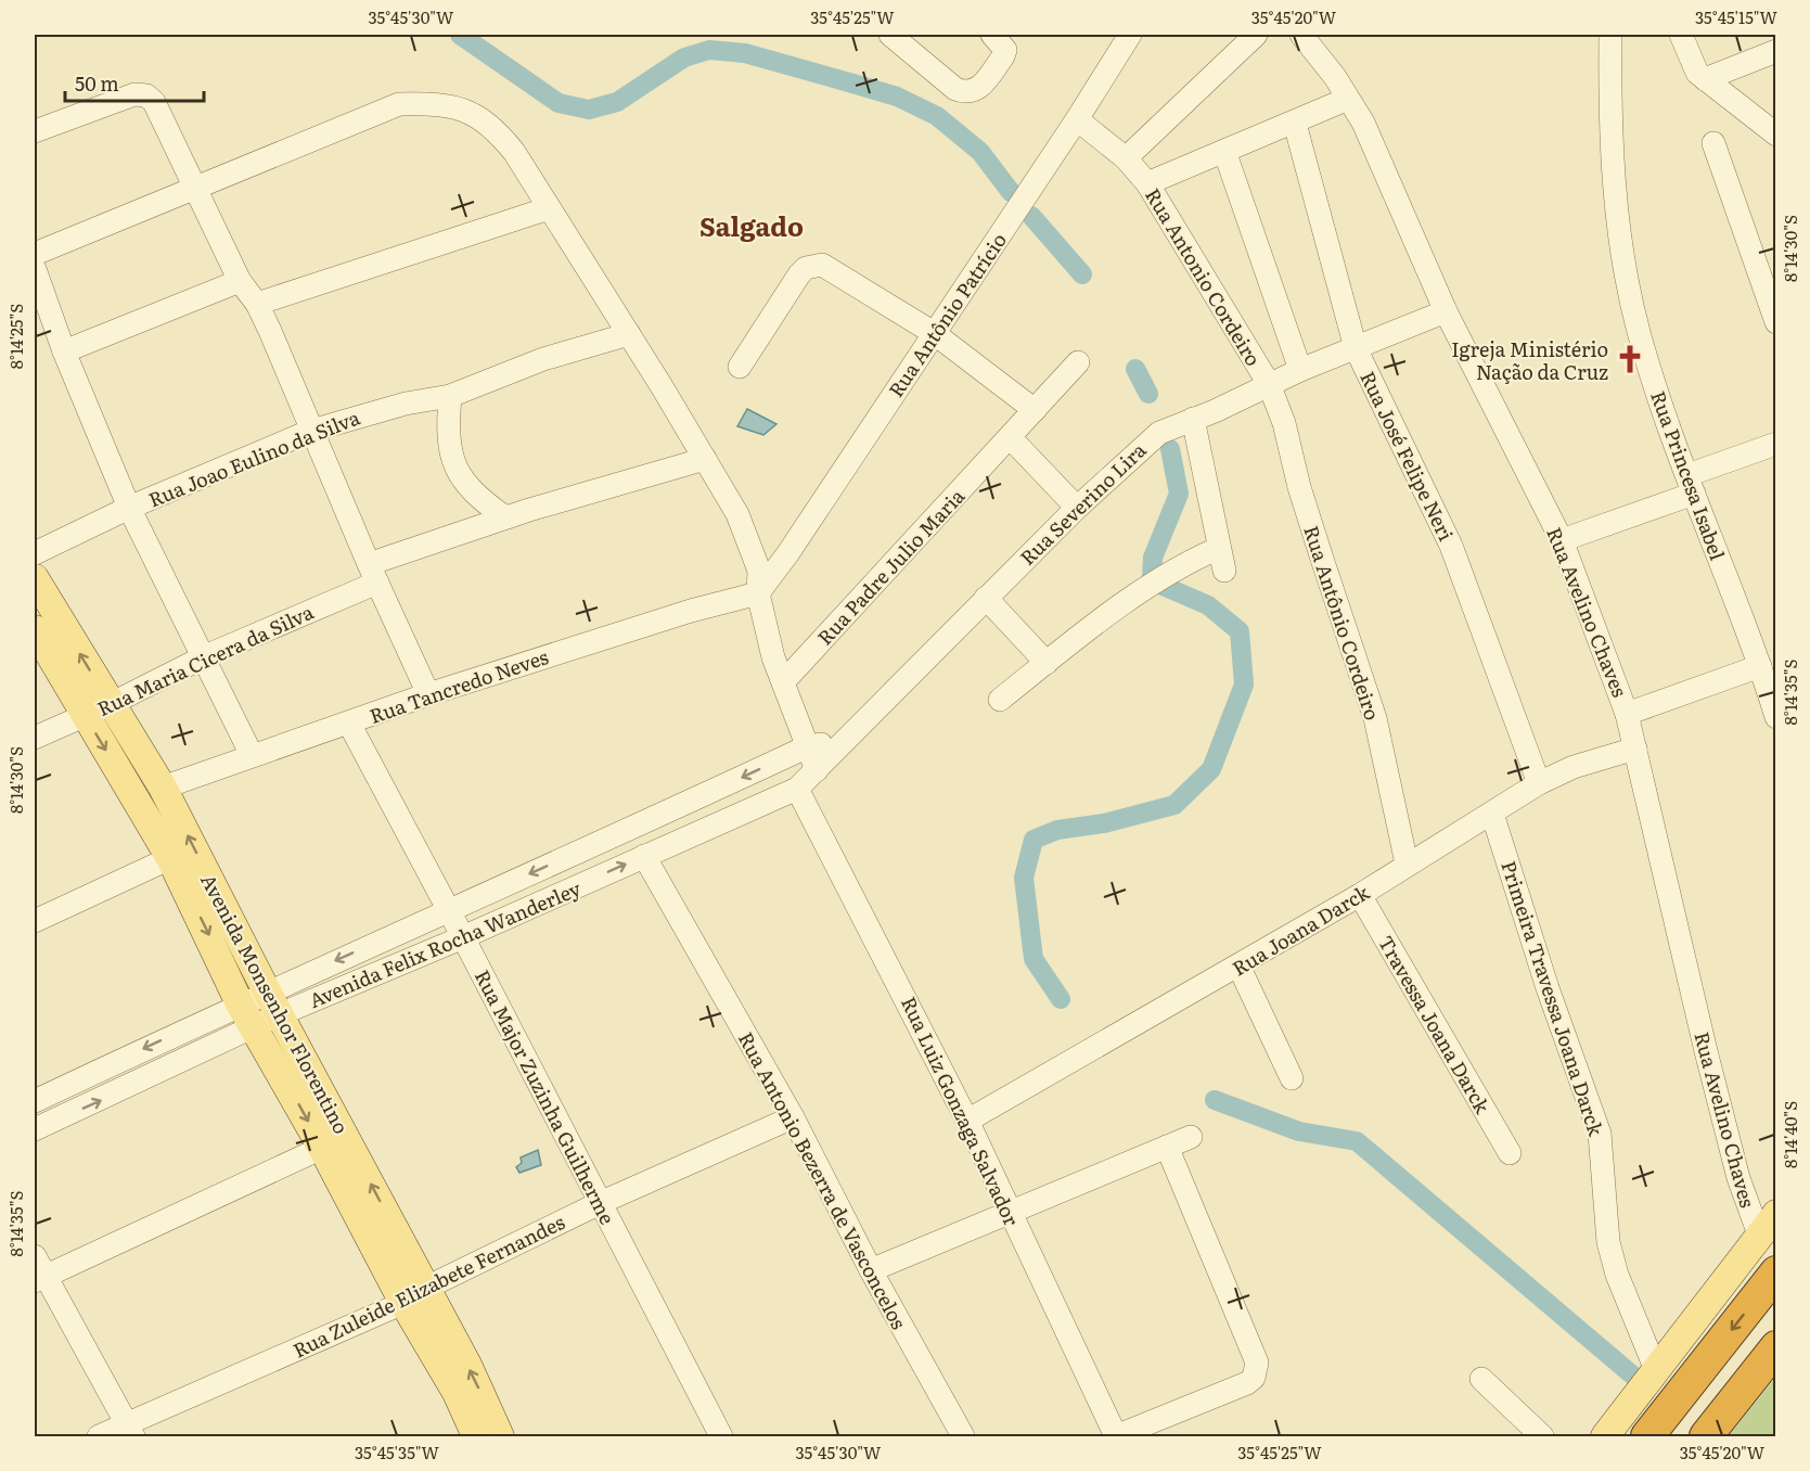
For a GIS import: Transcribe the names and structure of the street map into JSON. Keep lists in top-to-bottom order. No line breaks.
{"streets":{"main road":["Avenida Monsenhor Florentino"],"street":["Rua Antonio Cordeiro","Rua Antônio Patrício","Rua José Felipe Neri","Rua Joao Eulino da Silva","Rua Princesa Isabel","Rua Severino Lira","Rua Padre Julio Maria","Rua Avelino Chaves","Rua Antônio Cordeiro","Rua Maria Cicera da Silva","Rua Tancredo Neves","Rua Joana Darck","Avenida Felix Rocha Wanderley","Primeira Travessa Joana Darck","Travessa Joana Darck","Rua Major Zuzinha Guilherme","Rua Luiz Gonzaga Salvador","Rua Antonio Bezerra de Vasconcelos","Rua Zuleide Elizabete Fernandes"]},"crossings":[["Rua Antonio Cordeiro","Rua Antônio Patrício"],["Rua Antonio Cordeiro","Rua Severino Lira"],["Rua Antonio Cordeiro","Rua Antônio Cordeiro"],["Rua Antônio Patrício","Rua Tancredo Neves"],["Rua José Felipe Neri","Rua Severino Lira"],["Rua José Felipe Neri","Rua Joana Darck"],["Rua Severino Lira","Rua Avelino Chaves"],["Rua Severino Lira","Rua Antônio Cordeiro"],["Rua Severino Lira","Avenida Felix Rocha Wanderley"],["Rua Avelino Chaves","Rua Joana Darck"],["Rua Antônio Cordeiro","Rua Joana Darck"],["Rua Maria Cicera da Silva","Avenida Monsenhor Florentino"],["Rua Tancredo Neves","Avenida Monsenhor Florentino"],["Rua Tancredo Neves","Rua Major Zuzinha Guilherme"],["Rua Joana Darck","Primeira Travessa Joana Darck"],["Rua Joana Darck","Travessa Joana Darck"],["Rua Joana Darck","Rua Luiz Gonzaga Salvador"],["Avenida Felix Rocha Wanderley","Avenida Monsenhor Florentino"],["Avenida Felix Rocha Wanderley","Rua Major Zuzinha Guilherme"],["Avenida Felix Rocha Wanderley","Rua Luiz Gonzaga Salvador"],["Avenida Felix Rocha Wanderley","Rua Antonio Bezerra de Vasconcelos"],["Avenida Monsenhor Florentino","Rua Zuleide Elizabete Fernandes"],["Rua Major Zuzinha Guilherme","Rua Zuleide Elizabete Fernandes"],["Rua Antonio Bezerra de Vasconcelos","Rua Zuleide Elizabete Fernandes"]],"districts":["Salgado"],"places":{"church":["Igreja Ministério Nação da Cruz"]},"scale_bar":"50 m","coordinates":["35°45'30\"W","35°45'25\"W","35°45'20\"W","35°45'15\"W","8°14'30\"S","8°14'25\"S","8°14'35\"S","8°14'40\"S","35°45'35\"W"]}
